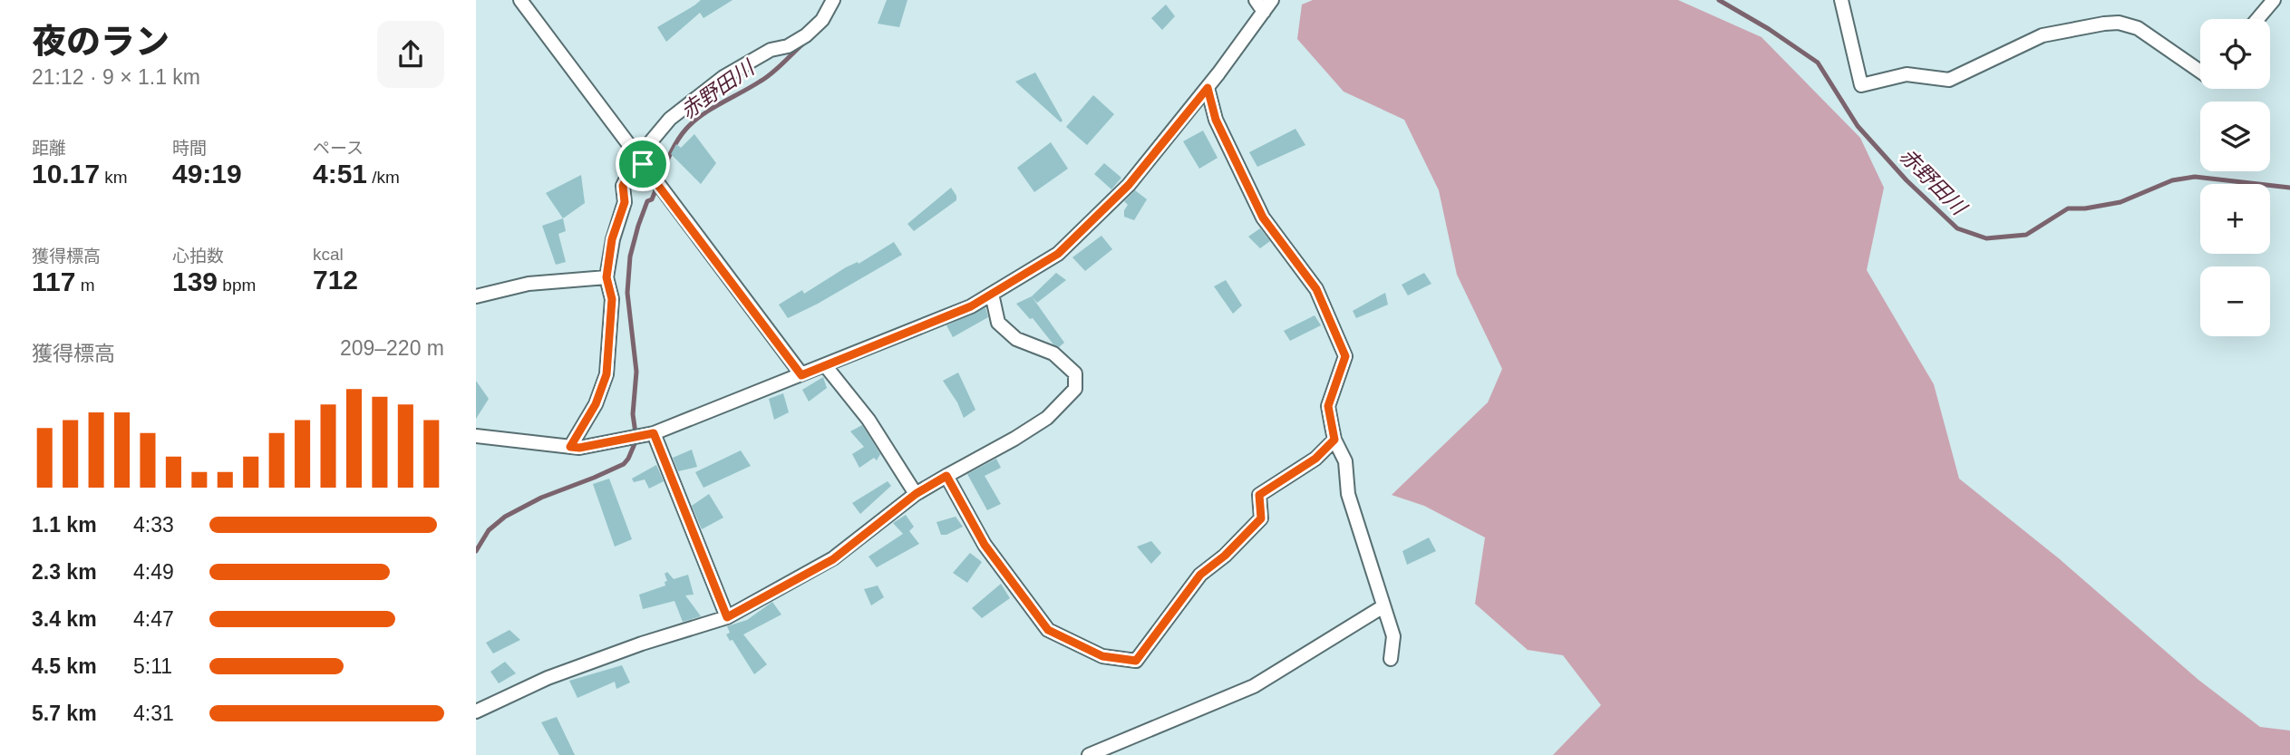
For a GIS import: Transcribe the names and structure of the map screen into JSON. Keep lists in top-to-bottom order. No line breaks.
{"water":["赤野田川"],"page":{"heading":["夜のラン","21:12 · 9 × 1.1 km"],"map_buttons":["+","−"],"stats":[["距離","10.17 km"],["時間","49:19"],["ペース","4:51 /km"],["獲得標高","117 m"],["心拍数","139 bpm"],["kcal","712"]],"chart":["獲得標高","209–220 m"],"list":[{"name":"1.1 km","note":"4:33"},{"name":"2.3 km","note":"4:49"},{"name":"3.4 km","note":"4:47"},{"name":"4.5 km","note":"5:11"},{"name":"5.7 km","note":"4:31"}]}}
